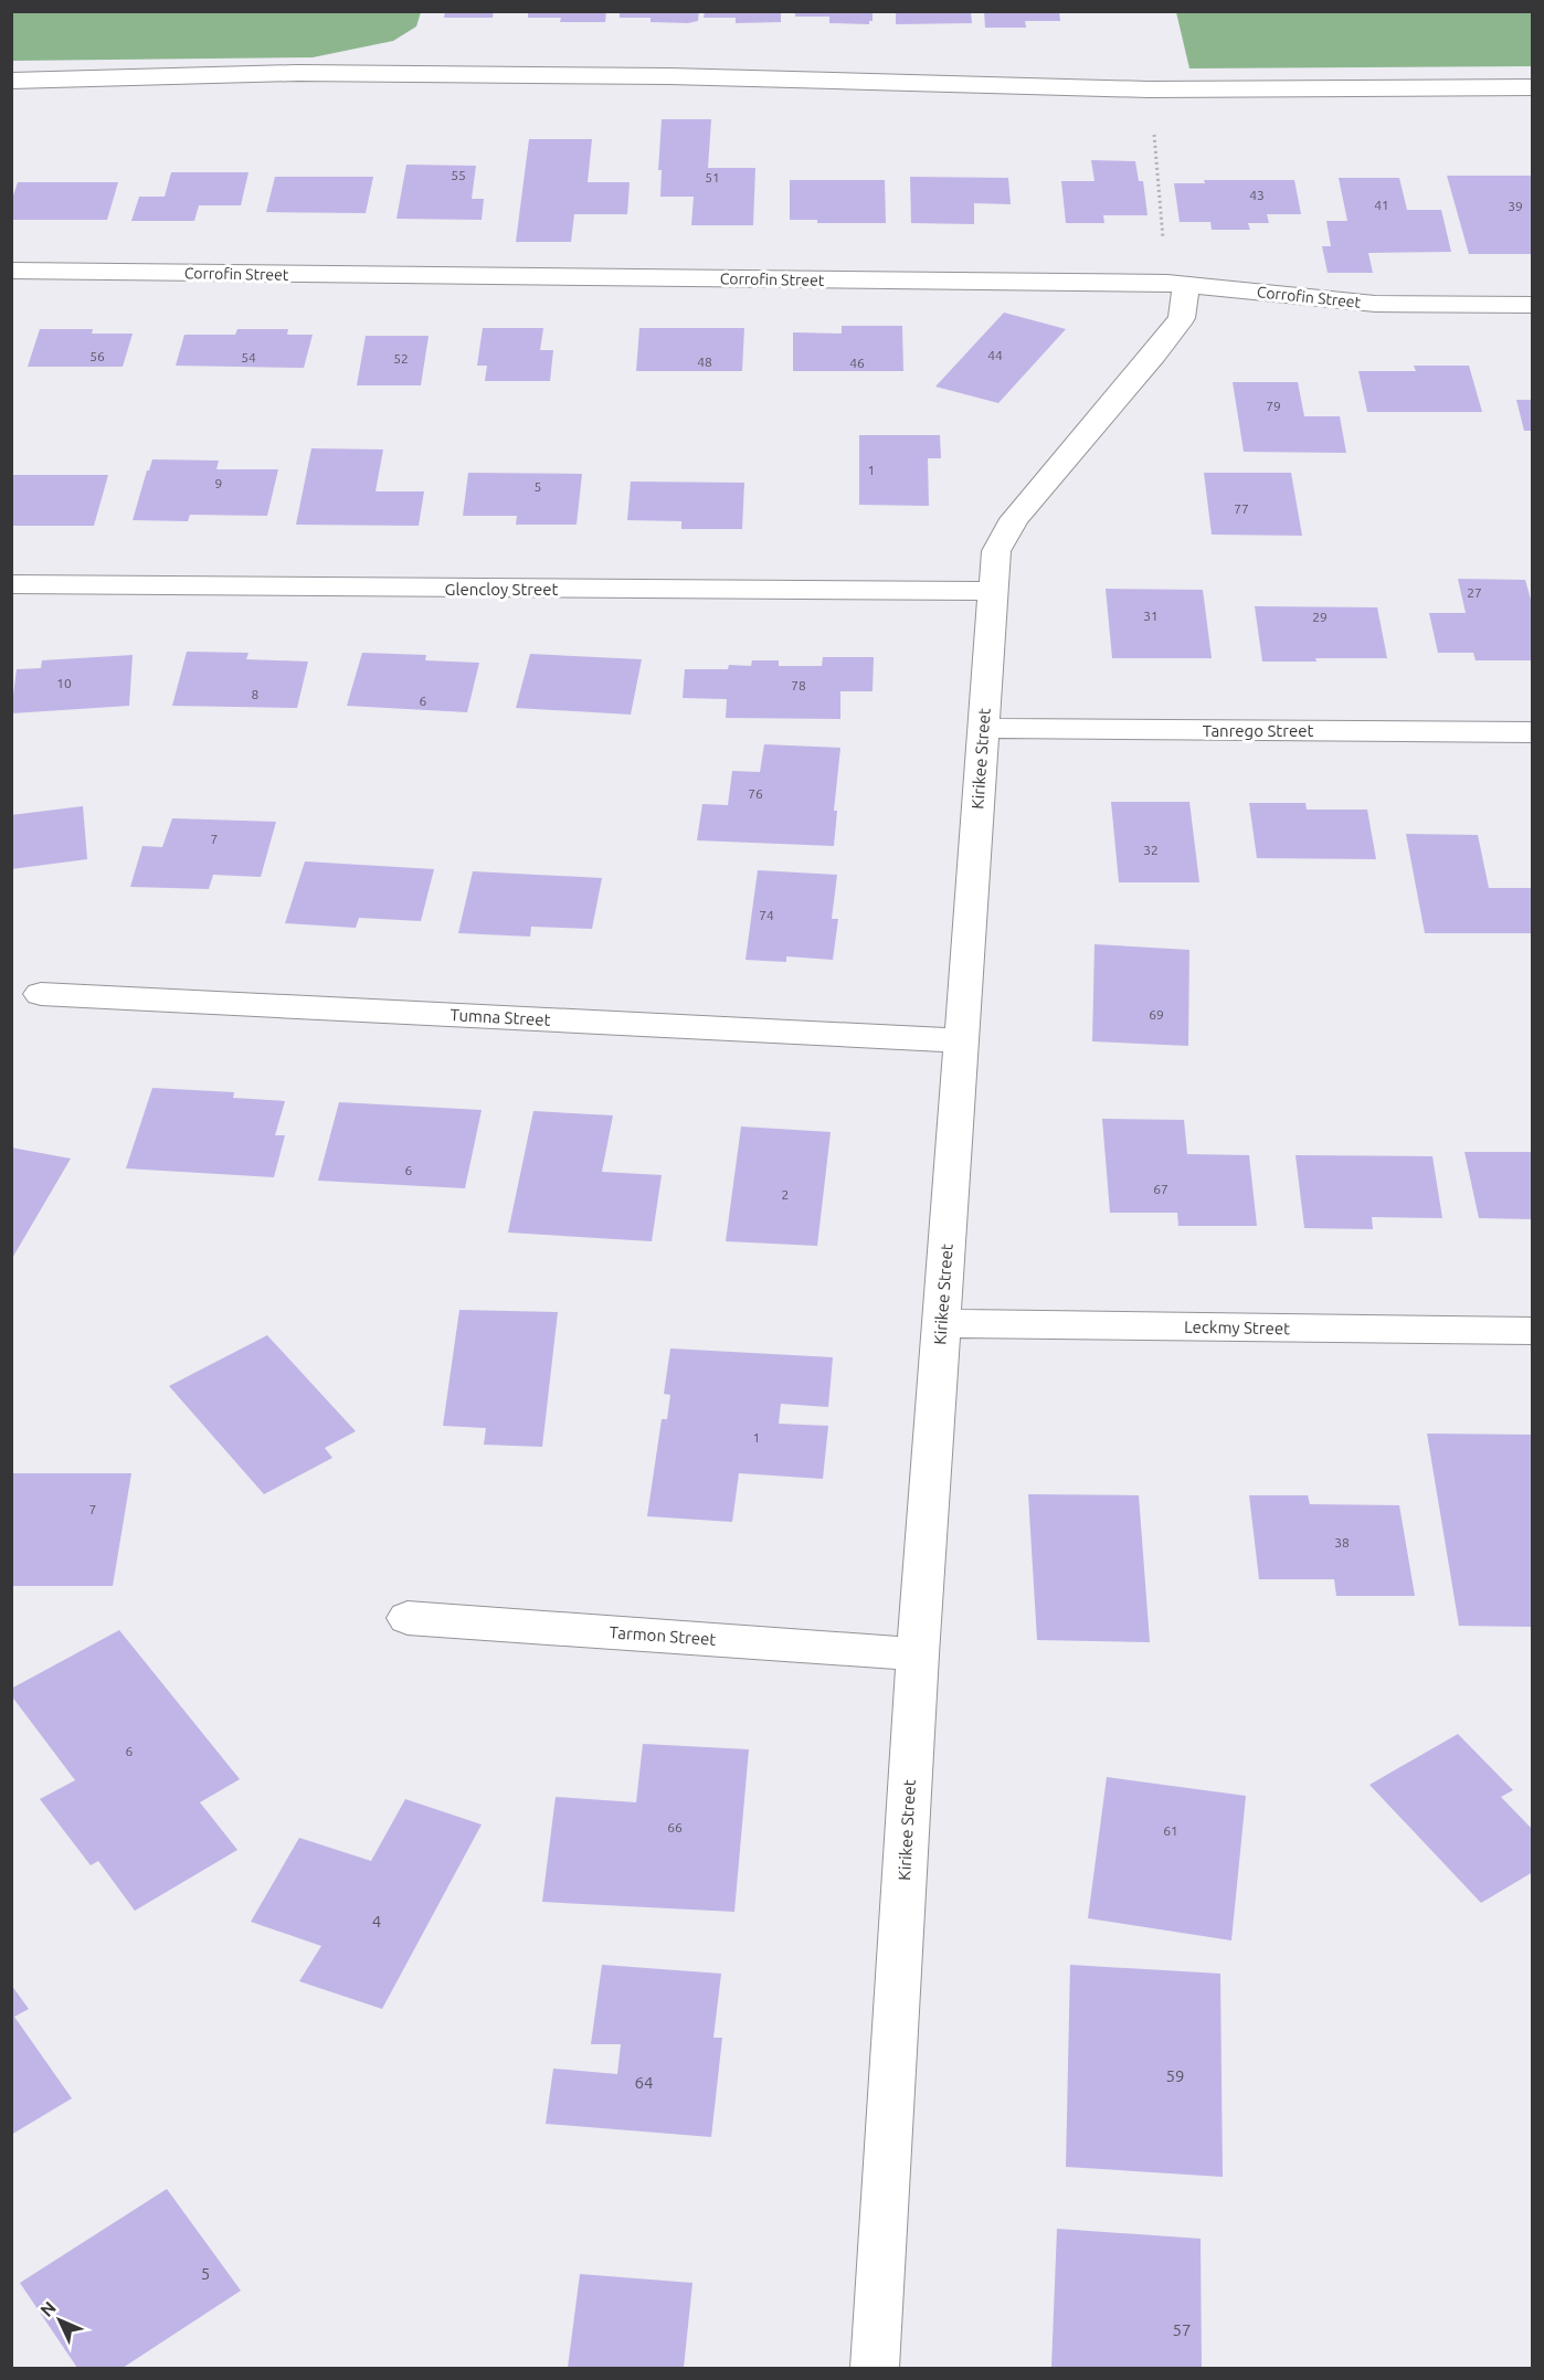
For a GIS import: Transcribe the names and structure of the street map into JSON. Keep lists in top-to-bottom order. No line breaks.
{"streets":{"street":["Corrofin Street","Glencloy Street","Tanrego Street","Kirikee Street","Tumna Street","Leckmy Street","Tarmon Street"]},"crossings":[["Corrofin Street","Kirikee Street"],["Glencloy Street","Kirikee Street"],["Tanrego Street","Kirikee Street"],["Kirikee Street","Tumna Street"],["Kirikee Street","Leckmy Street"],["Kirikee Street","Tarmon Street"]],"house_numbers":["55","51","43","41","39","44","56","54","52","48","46","79","1","9","5","77","27","31","29","10","78","8","6","76","7","32","74","69","6","67","2","1","7","38","6","66","61","4","59","64","5","57"],"north":"top left"}
